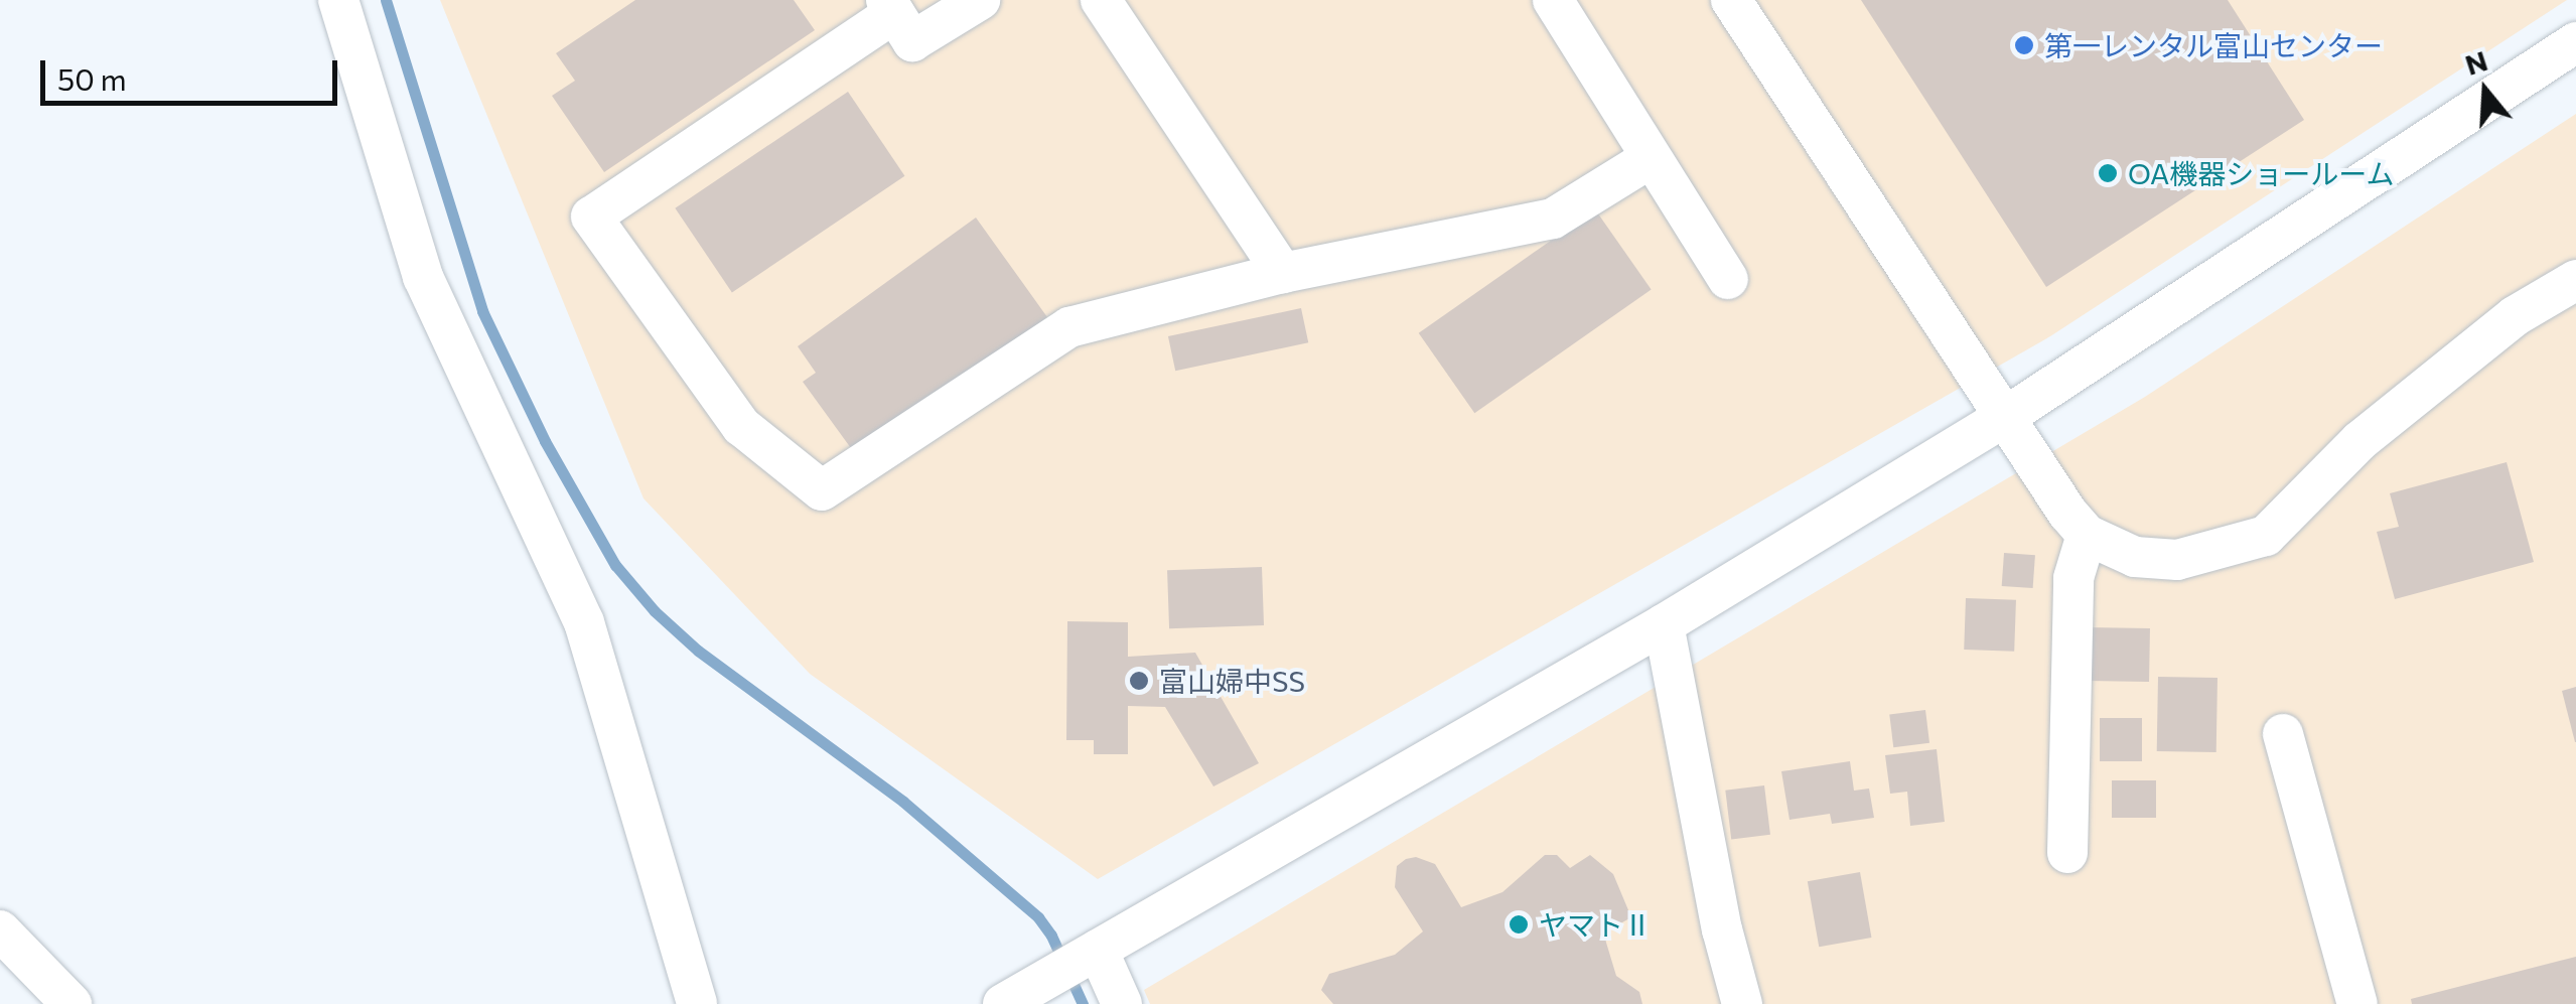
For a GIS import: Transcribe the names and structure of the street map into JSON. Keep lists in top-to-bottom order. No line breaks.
{"places":["第一レンタル富山センター","OA機器ショールーム","富山婦中SS","ヤマトⅡ"],"scale_bar":"50 m","north":"top"}
